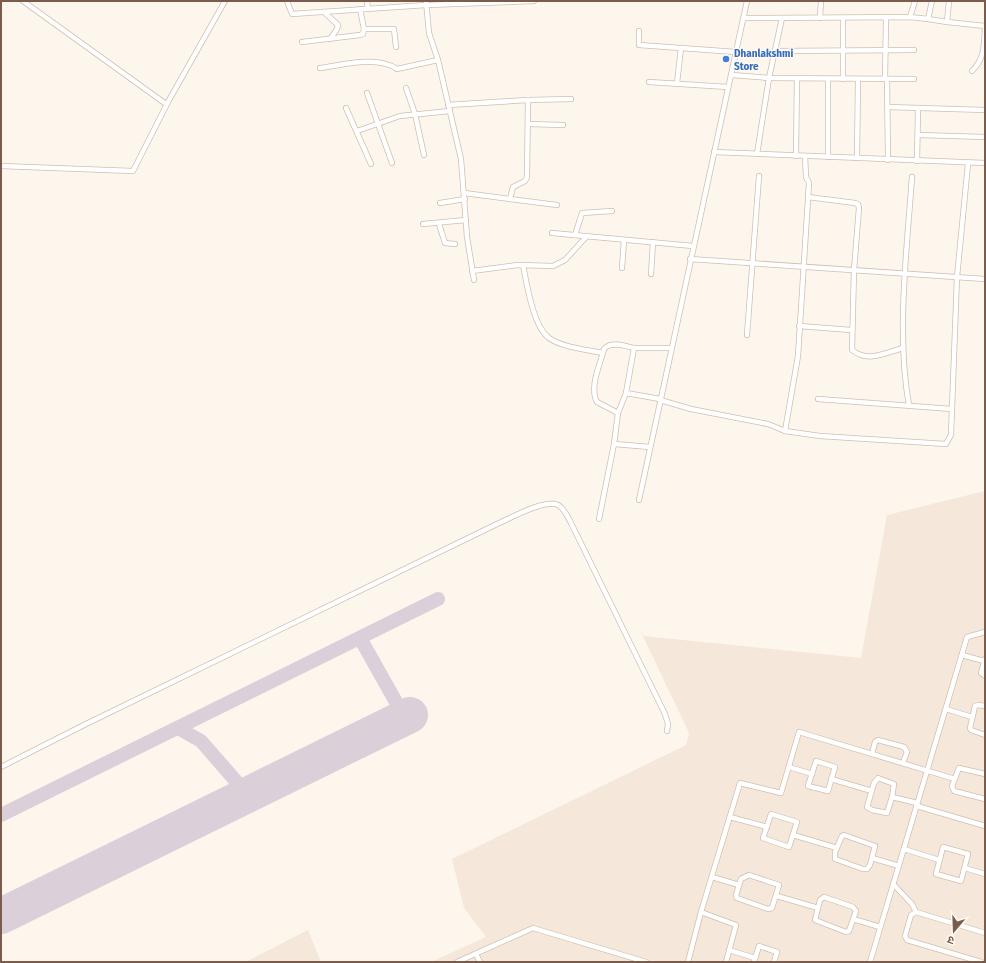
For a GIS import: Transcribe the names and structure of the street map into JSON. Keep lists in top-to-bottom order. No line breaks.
{"places":["Dhanlakshmi Store"],"north":"bottom"}
